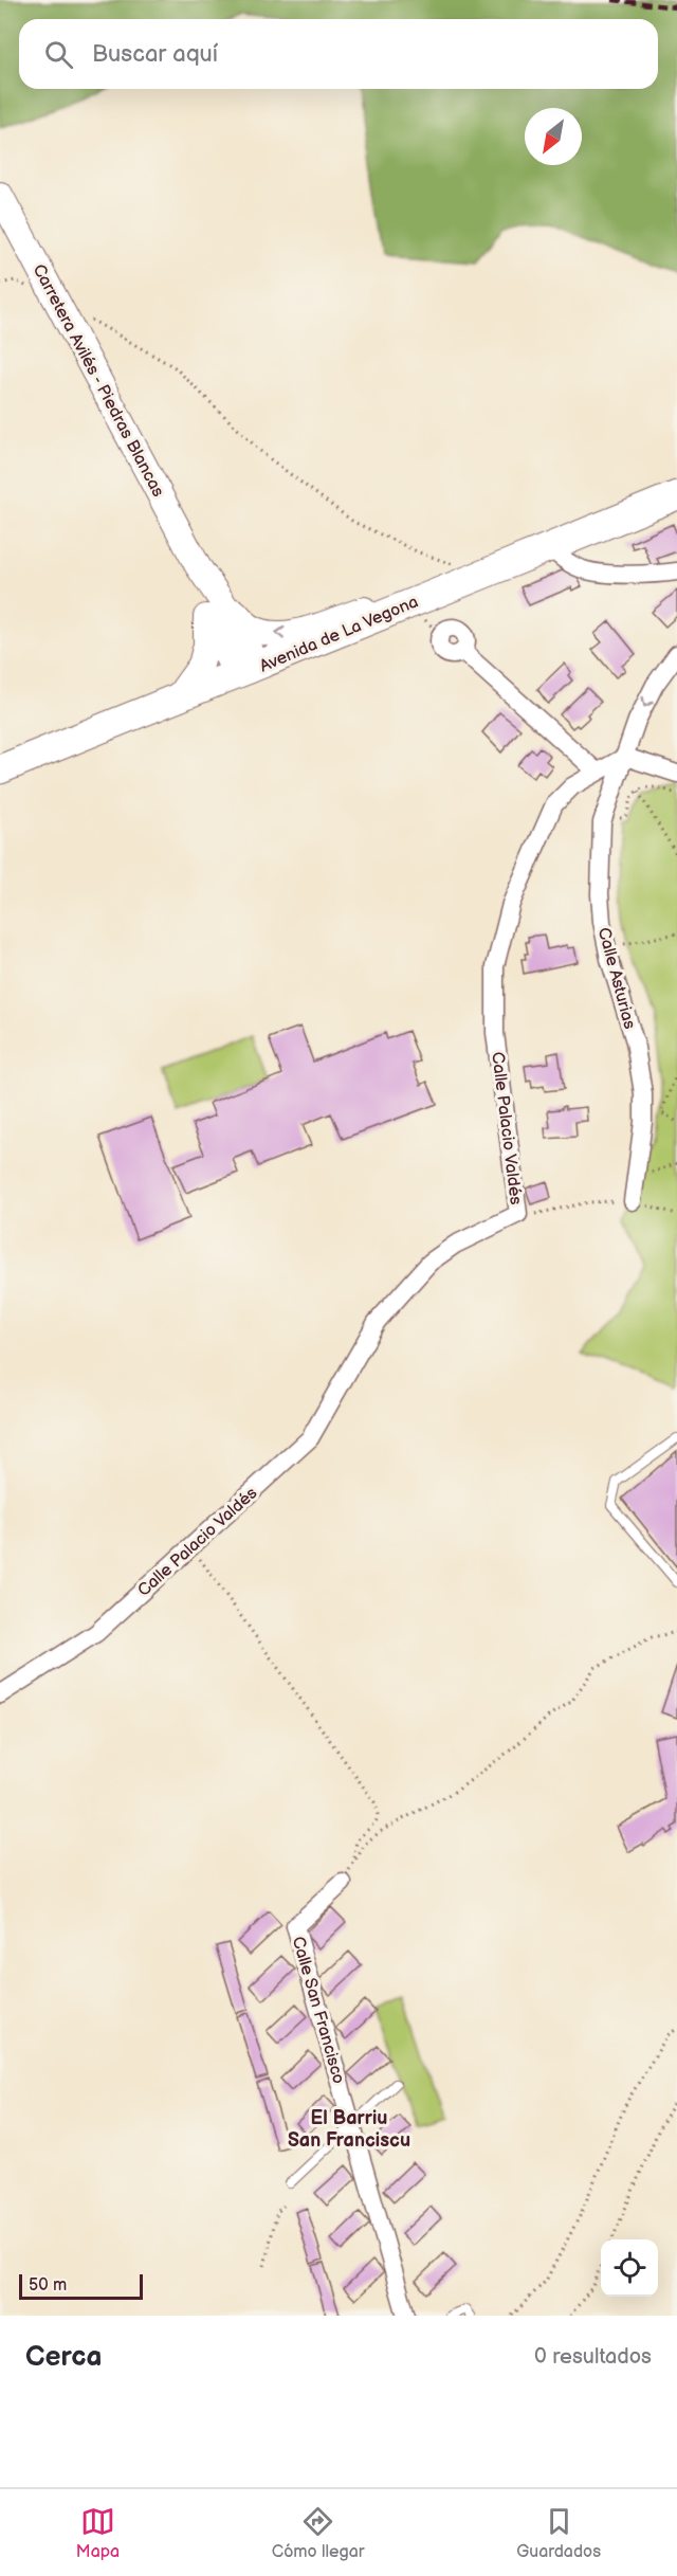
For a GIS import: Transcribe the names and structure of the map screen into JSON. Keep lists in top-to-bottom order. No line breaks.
{"streets":{"main road":["Avenida de La Vegona"],"street":["Carretera Avilés - Piedras Blancas","Calle Asturias","Calle Palacio Valdés","Calle San Francisco"]},"crossings":[["Carretera Avilés - Piedras Blancas","Avenida de La Vegona"],["Calle Asturias","Calle Palacio Valdés"]],"districts":["El Barriu San Franciscu"],"scale_bar":"50 m","north":"bottom left","page":{"search":"Buscar aquí","scale":"50 m","heading":["Cerca","0 resultados"],"nav":["Mapa","Cómo llegar","Guardados"]}}
